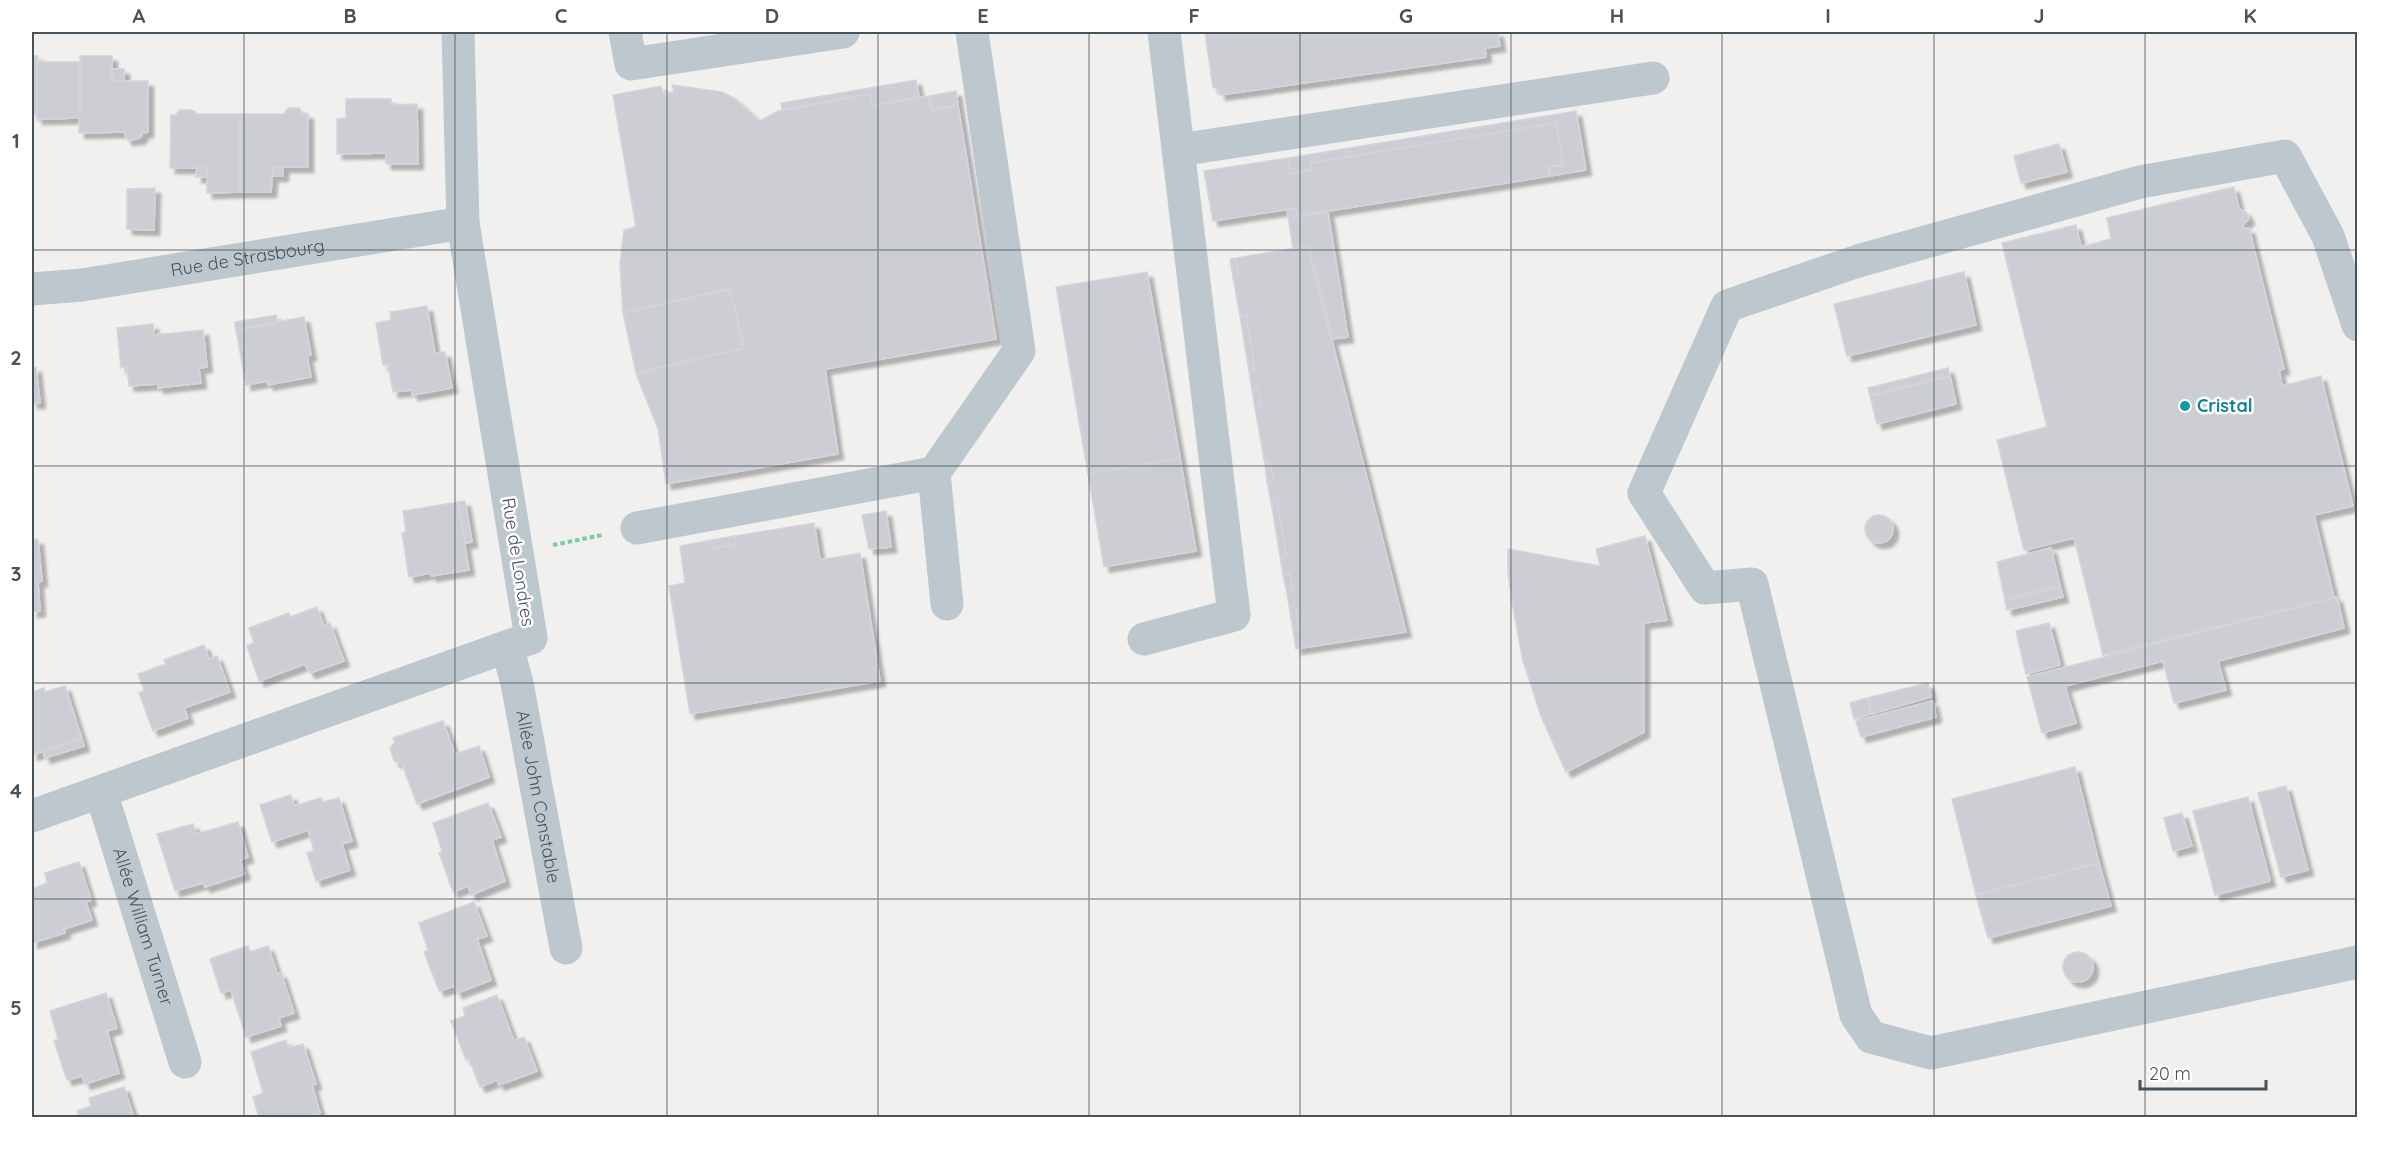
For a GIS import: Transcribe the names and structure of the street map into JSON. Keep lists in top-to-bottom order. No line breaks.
{"streets":{"street":["Rue de Strasbourg","Rue de Londres","Allée John Constable","Allée William Turner"]},"crossings":[["Rue de Strasbourg","Rue de Londres"],["Rue de Londres","Allée John Constable"],["Rue de Londres","Allée William Turner"]],"places":["Cristal"],"scale_bar":"20 m","grid":{"columns":["A","B","C","D","E","F","G","H","I","J","K"],"rows":["1","2","3","4","5"]}}
